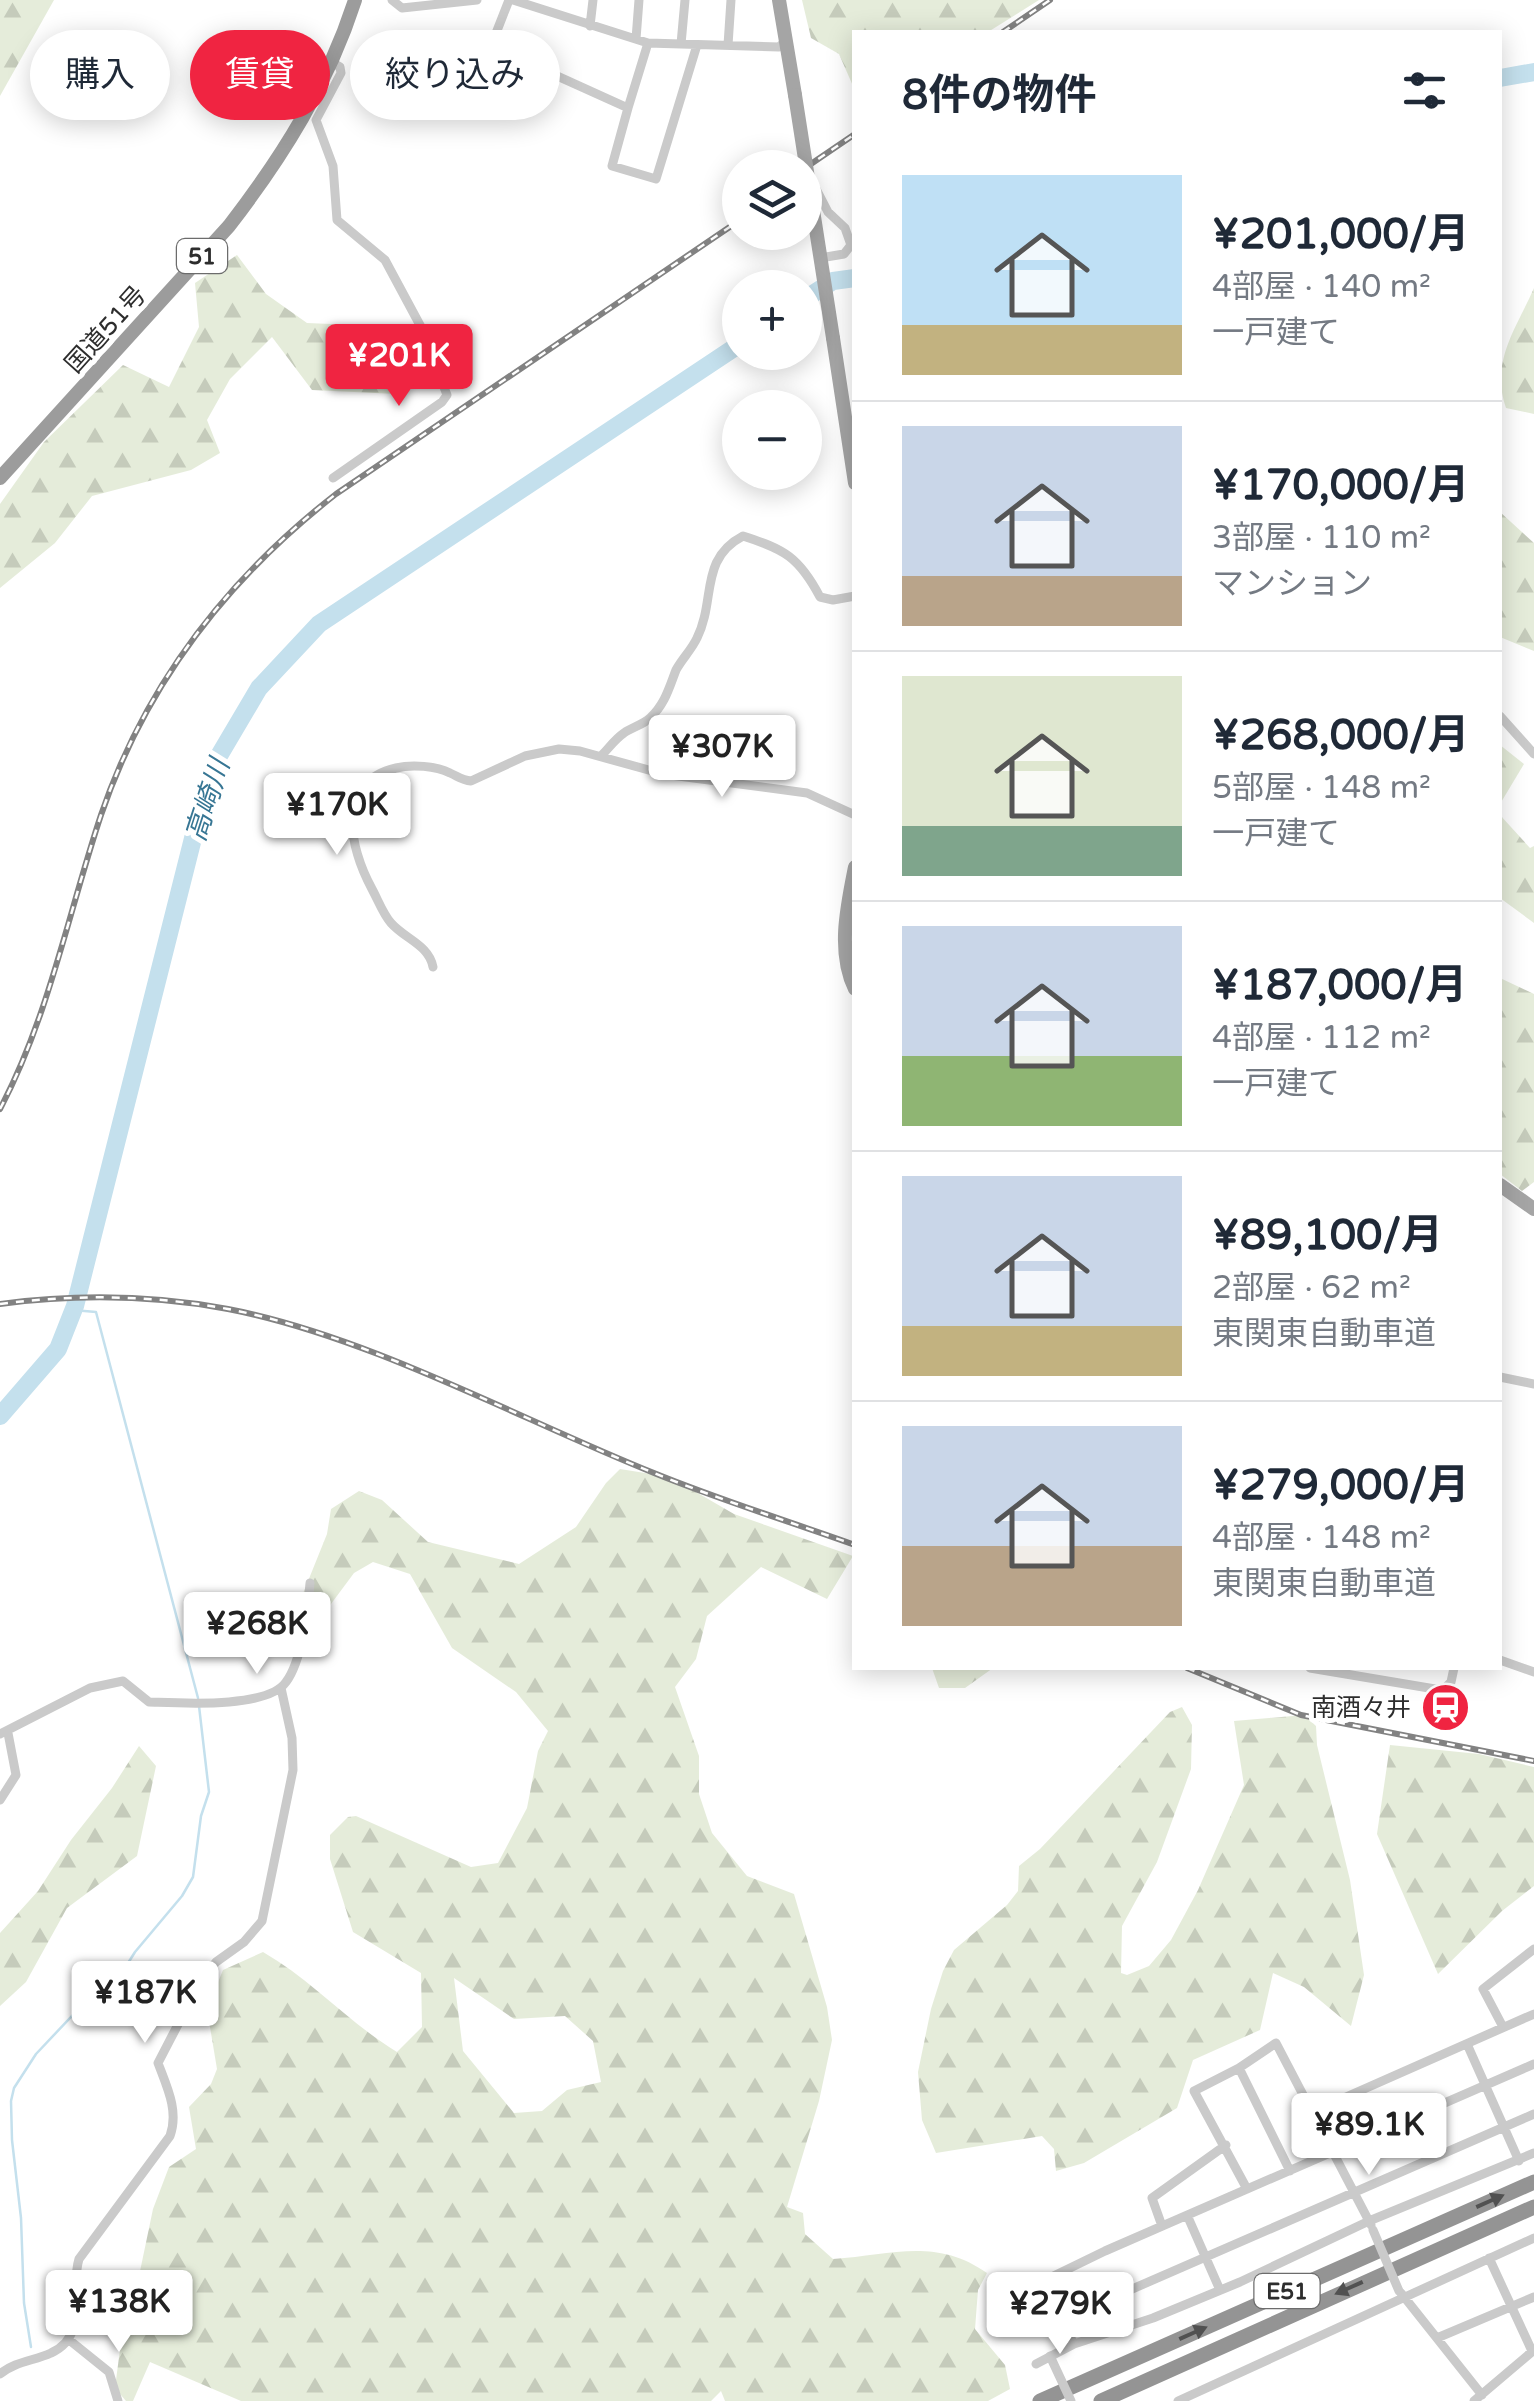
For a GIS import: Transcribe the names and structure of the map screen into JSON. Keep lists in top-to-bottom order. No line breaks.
{"streets":{"highway":["51","国道51号","E51"]},"water":["高崎川"],"places":{"station":["南酒々井"]},"page":{"chip":["購入","賃貸","絞り込み"],"heading":"8件の物件","map_buttons":["+","−"],"list":[{"name":"¥201,000/月","note":"4部屋 · 140 m² · 一戸建て"},{"name":"¥170,000/月","note":"3部屋 · 110 m² · マンション"},{"name":"¥268,000/月","note":"5部屋 · 148 m² · 一戸建て"},{"name":"¥187,000/月","note":"4部屋 · 112 m² · 一戸建て"},{"name":"¥89,100/月","note":"2部屋 · 62 m² · 東関東自動車道"},{"name":"¥279,000/月","note":"4部屋 · 148 m² · 東関東自動車道"}],"price":["¥201K","¥307K","¥170K","¥268K","¥187K","¥89.1K","¥138K","¥279K"]}}
